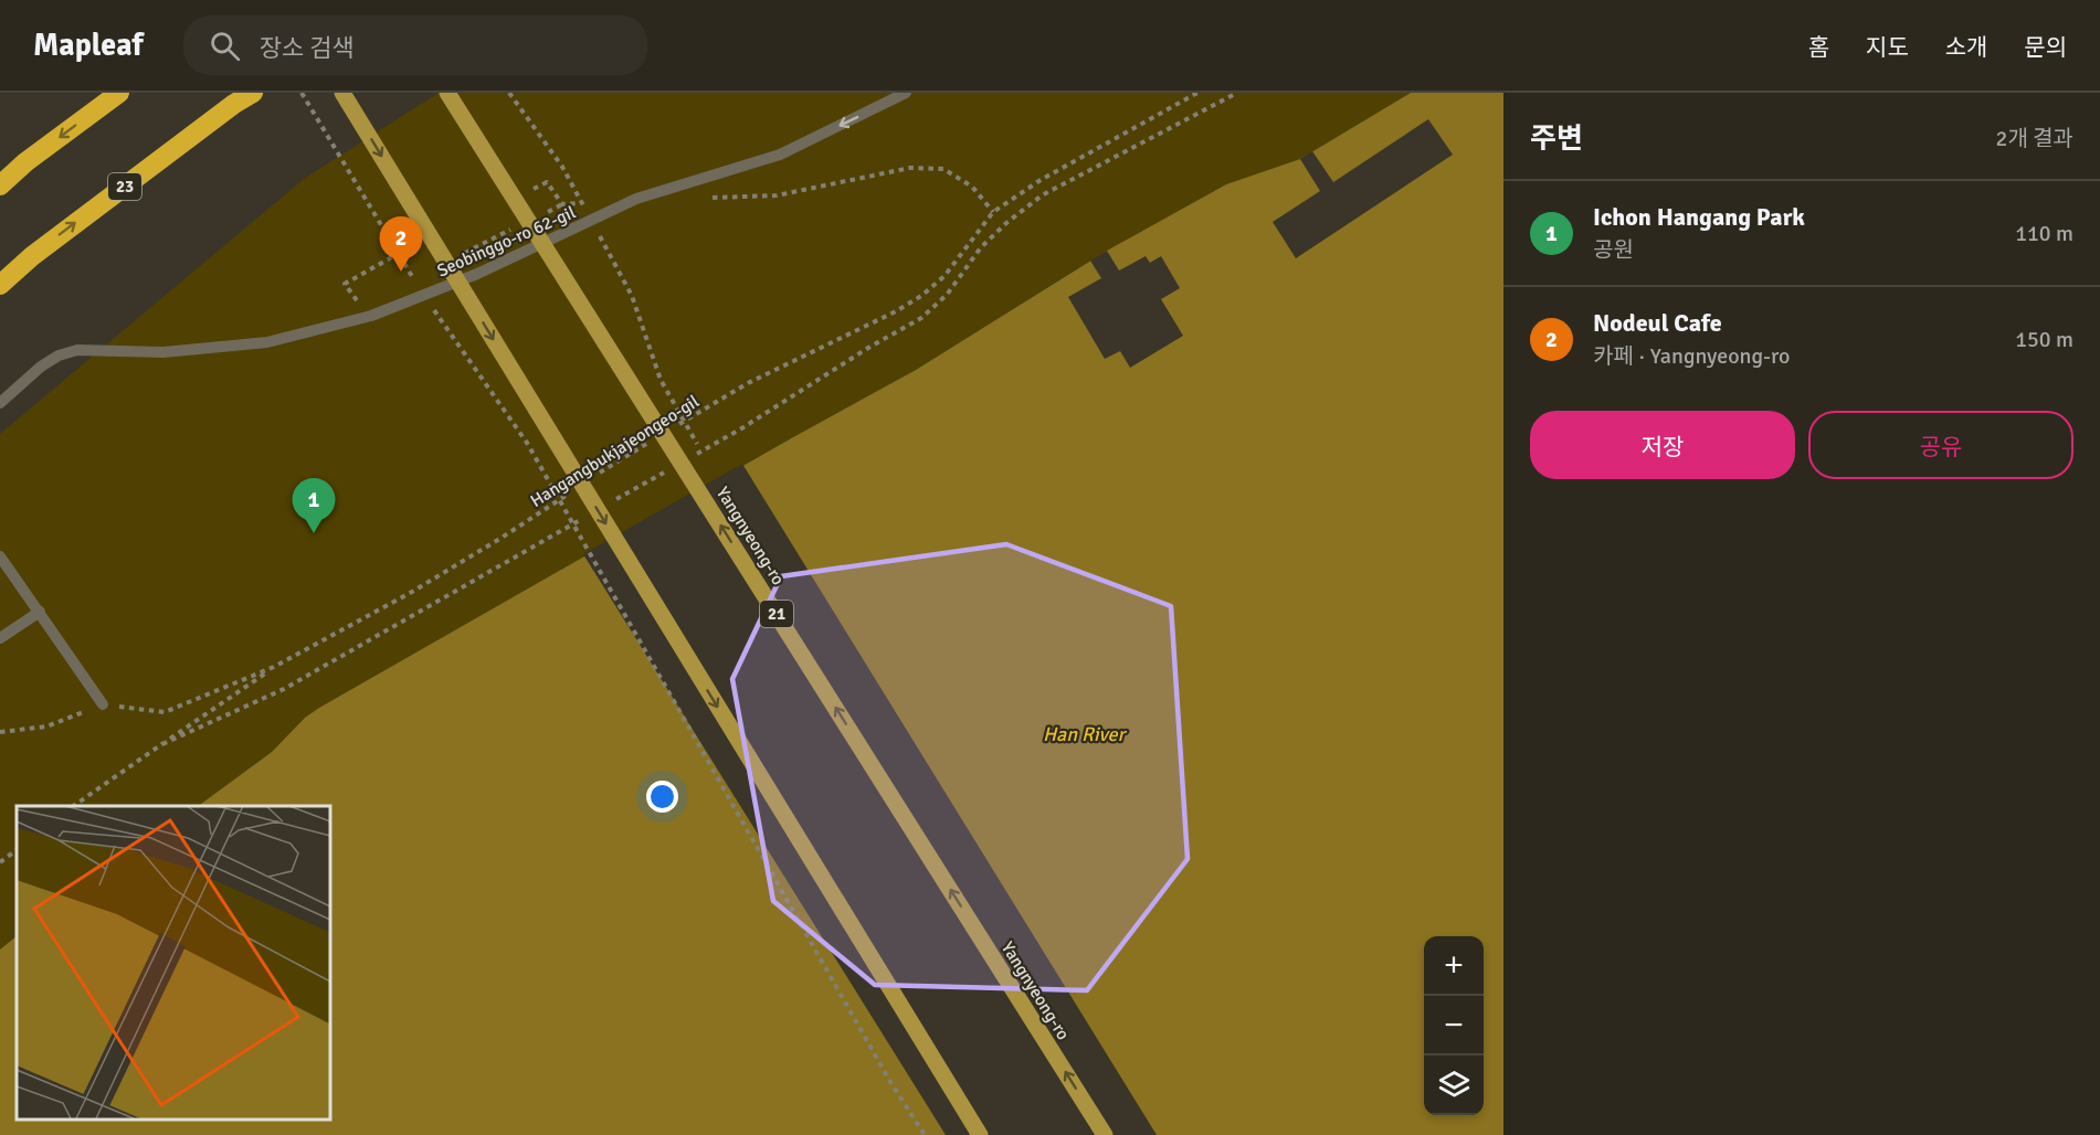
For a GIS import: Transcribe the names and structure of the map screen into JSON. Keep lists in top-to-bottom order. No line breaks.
{"streets":{"highway":["23"],"main road":["Yangnyeong-ro","21"],"lane":["Seobinggo-ro 62-gil"],"path":["Hangangbukjajeongeo-gil"]},"one_way":["Seobinggo-ro 62-gil"],"water":["Han River"],"page":{"header":"Mapleaf","search":"장소 검색","nav":["홈","지도","소개","문의"],"heading":["주변","2개 결과"],"list":[{"mark":"1","name":"Ichon Hangang Park","note":"공원","value":"110 m"},{"mark":"2","name":"Nodeul Cafe","note":"카페 · Yangnyeong-ro","value":"150 m"}],"pins":["2","1"],"buttons":["저장","공유"],"map_buttons":["+","−"]}}
